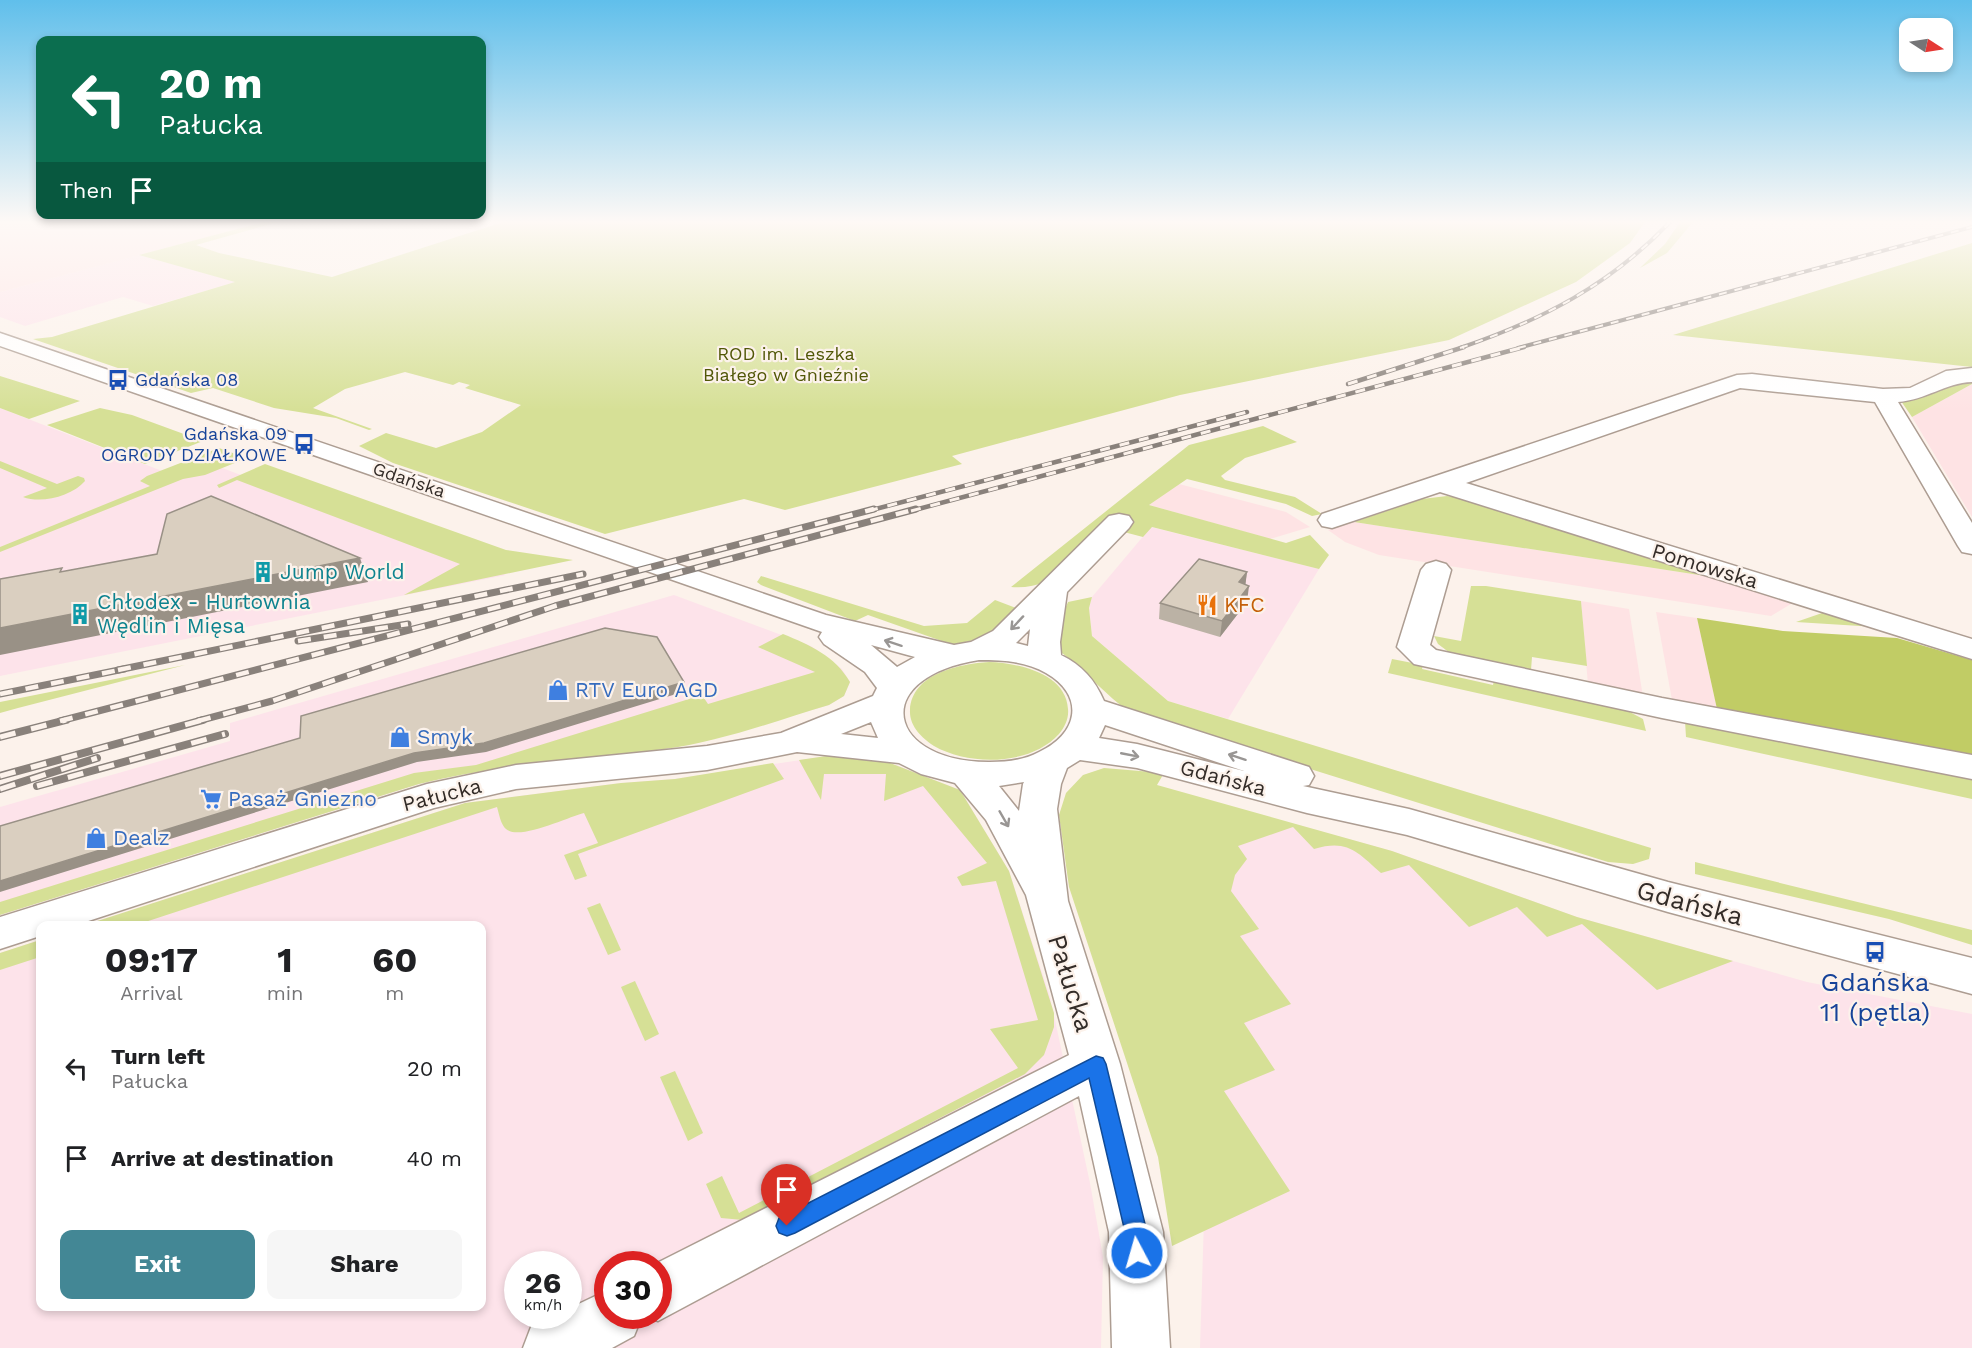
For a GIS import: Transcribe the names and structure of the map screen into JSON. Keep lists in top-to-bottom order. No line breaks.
{"streets":{"street":["Gdańska","Pomowska","Pałucka"]},"crossings":[["Gdańska","Pałucka"]],"parks":["ROD im. Leszka Białego w Gnieźnie"],"places":{"bus stop":["Gdańska 08","Gdańska 09 OGRODY DZIAŁKOWE","Gdańska 11 (pętla)"],"building":["Jump World","Chłodex - Hurtownia Wędlin i Mięsa"],"restaurant":["KFC"],"shop":["RTV Euro AGD","Smyk","Dealz"],"supermarket":["Pasaż Gniezno"]},"north":"right","page":{"turn":["20 m","Pałucka"],"then":"Then","eta":["09:17","Arrival","1","min","60","m"],"list":[{"name":"Turn left","note":"Pałucka","value":"20 m"},{"name":"Arrive at destination","value":"40 m"}],"buttons":["Exit","Share"],"speed":"26 km/h","limit":"30"}}
